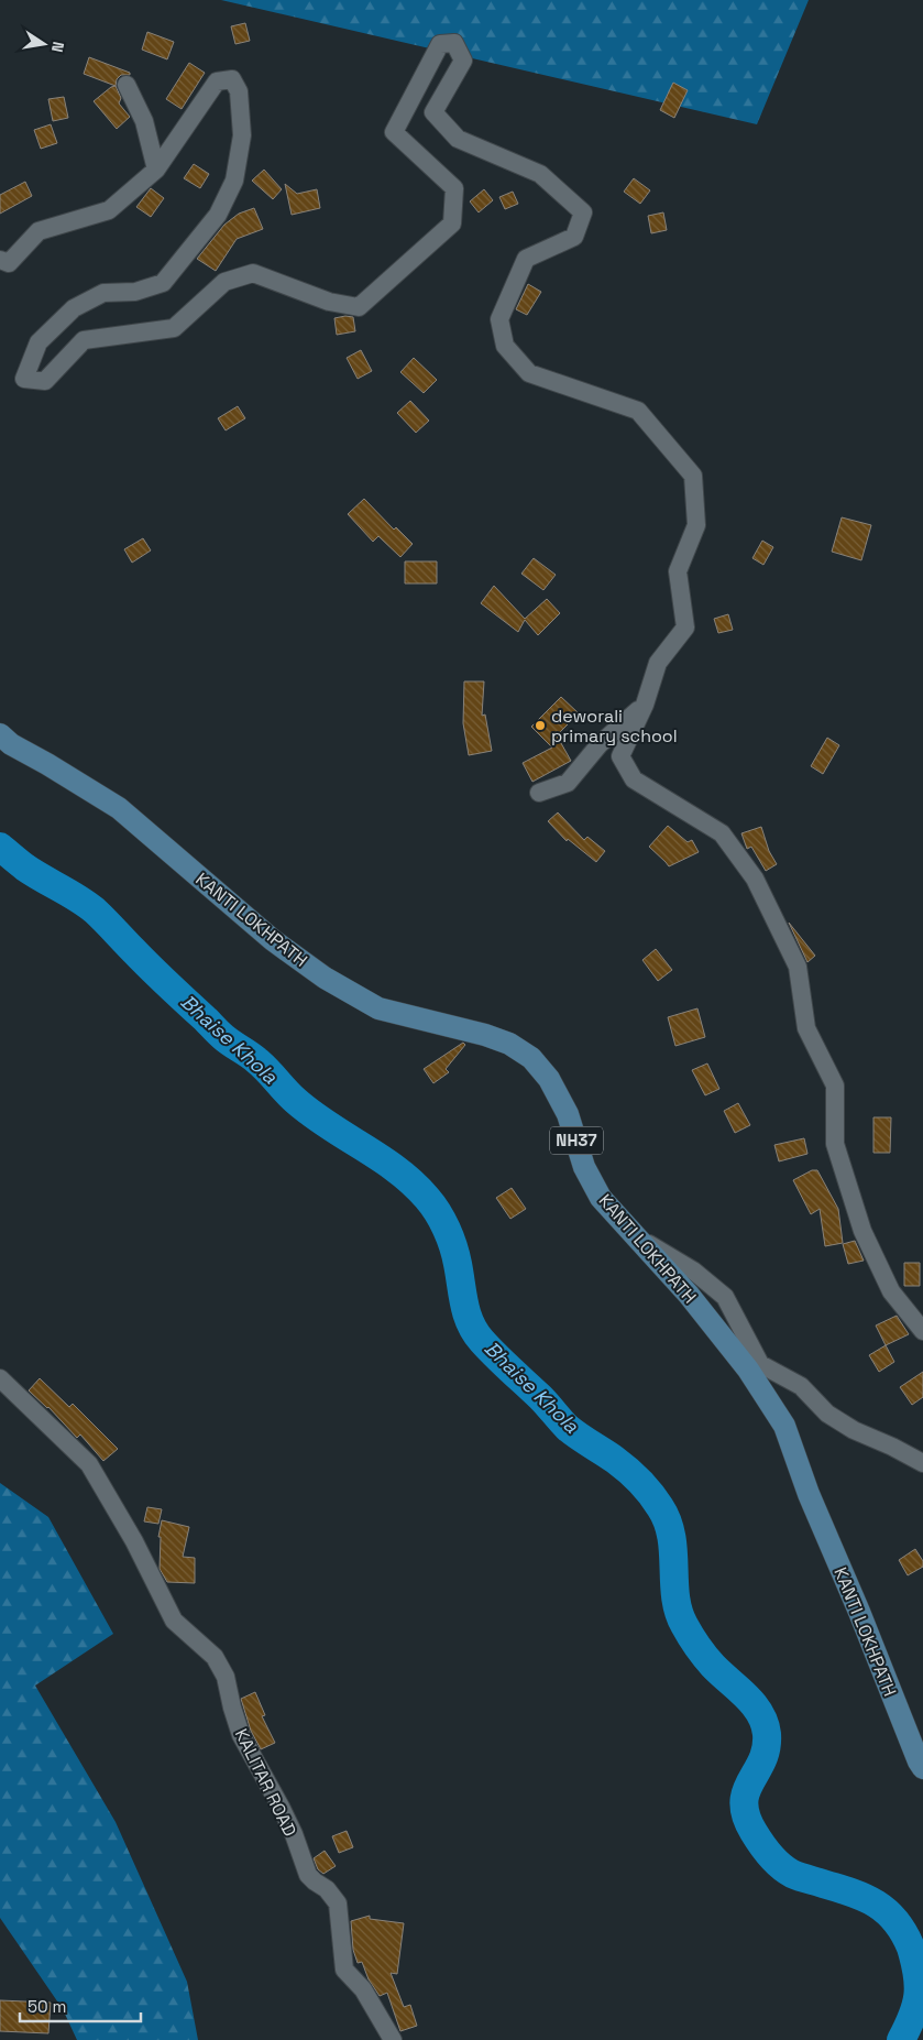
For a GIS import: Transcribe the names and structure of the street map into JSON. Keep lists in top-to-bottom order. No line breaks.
{"streets":{"main road":["KANTI LOKHPATH","NH37"],"street":["KALITAR ROAD"]},"water":["Bhaise Khola"],"places":["deworali primary school"],"scale_bar":"50 m","north":"right"}
